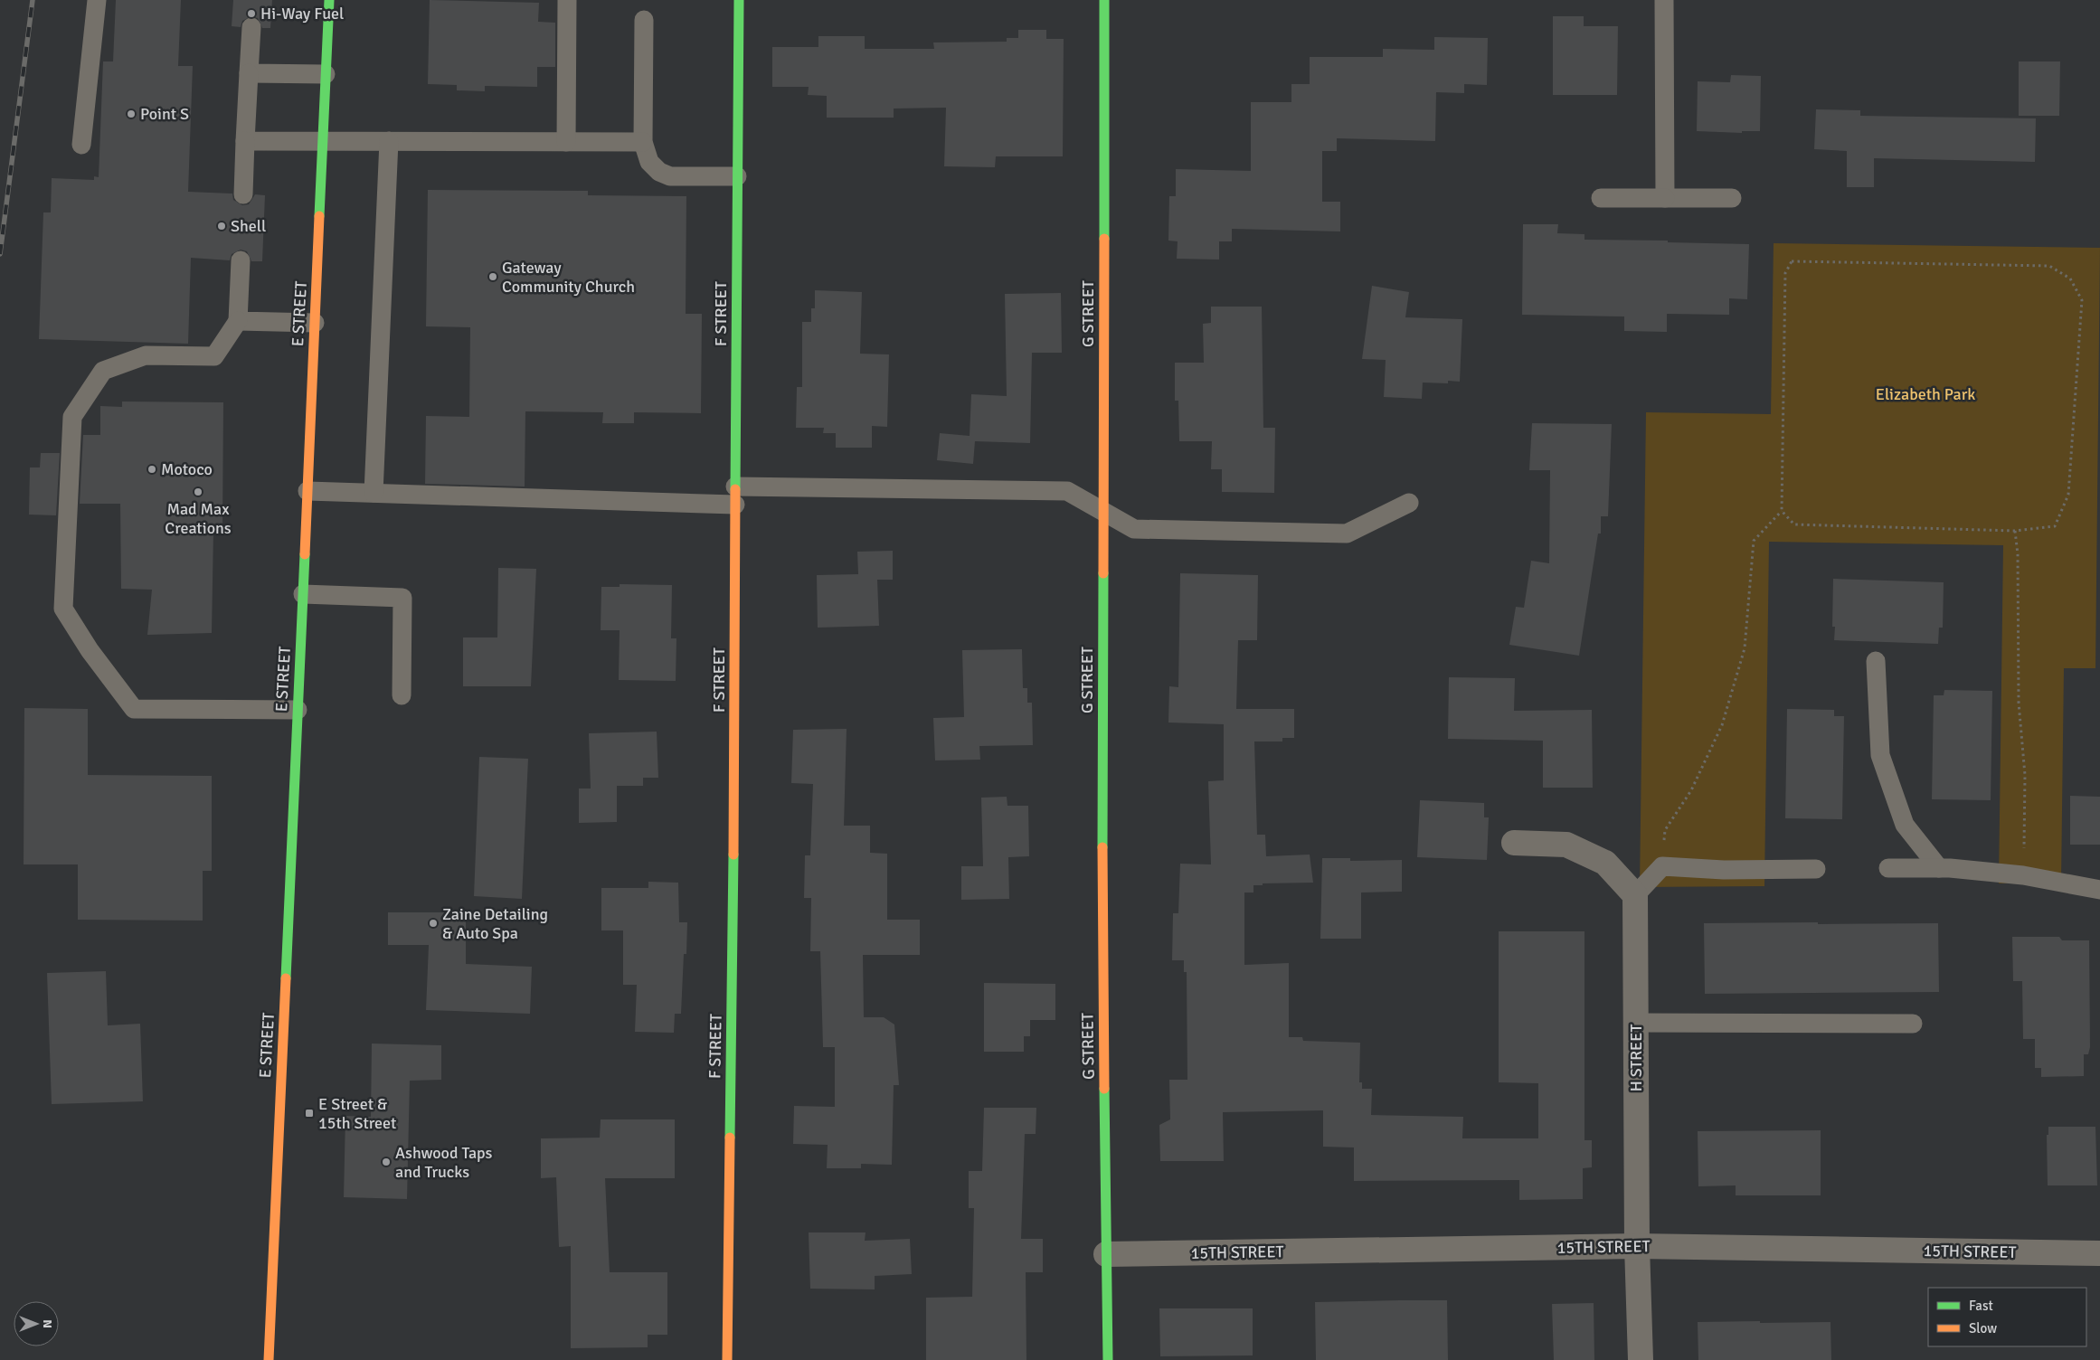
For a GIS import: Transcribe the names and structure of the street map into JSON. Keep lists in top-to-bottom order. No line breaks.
{"streets":{"street":["E STREET","F STREET","G STREET","H STREET","15TH STREET"]},"crossings":[["G STREET","15TH STREET"],["H STREET","15TH STREET"]],"parks":["Elizabeth Park"],"places":{"other":["Hi-Way Fuel","Point S","Shell","Gateway Community Church","Motoco","Mad Max Creations","Zaine Detailing & Auto Spa","Ashwood Taps and Trucks"],"transit":["E Street & 15th Street"]},"legend":["Fast","Slow"],"north":"right"}
